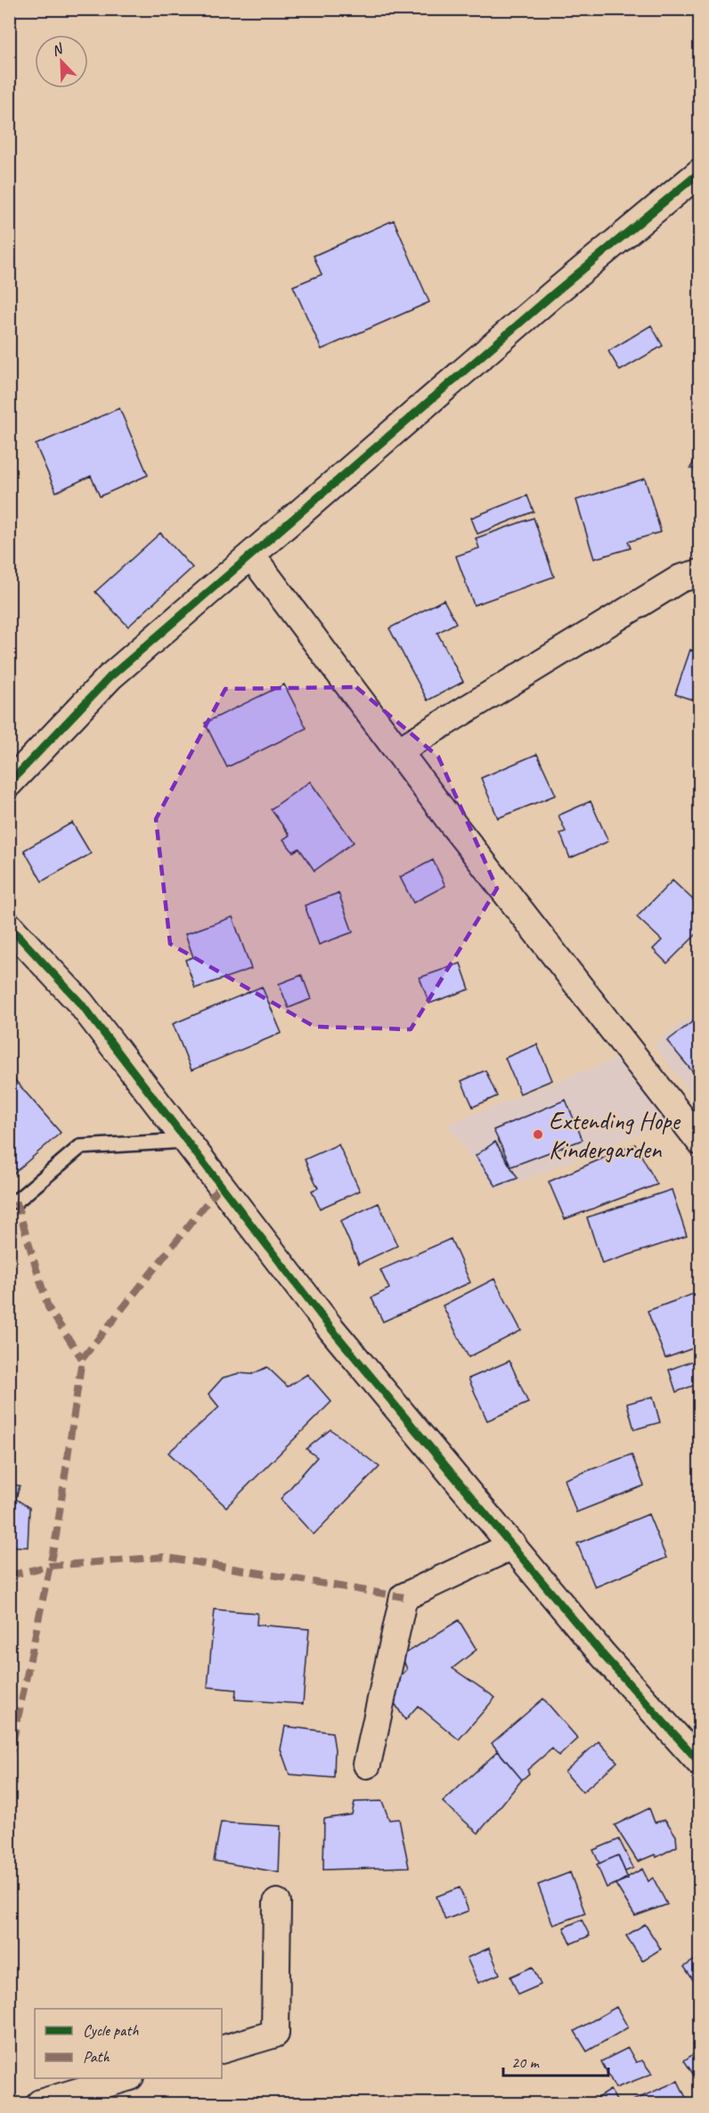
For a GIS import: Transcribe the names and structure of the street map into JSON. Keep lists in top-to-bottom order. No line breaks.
{"places":["Extending Hope Kindergarden"],"legend":["Cycle path","Path"],"scale_bar":"20 m","north":"top left"}
